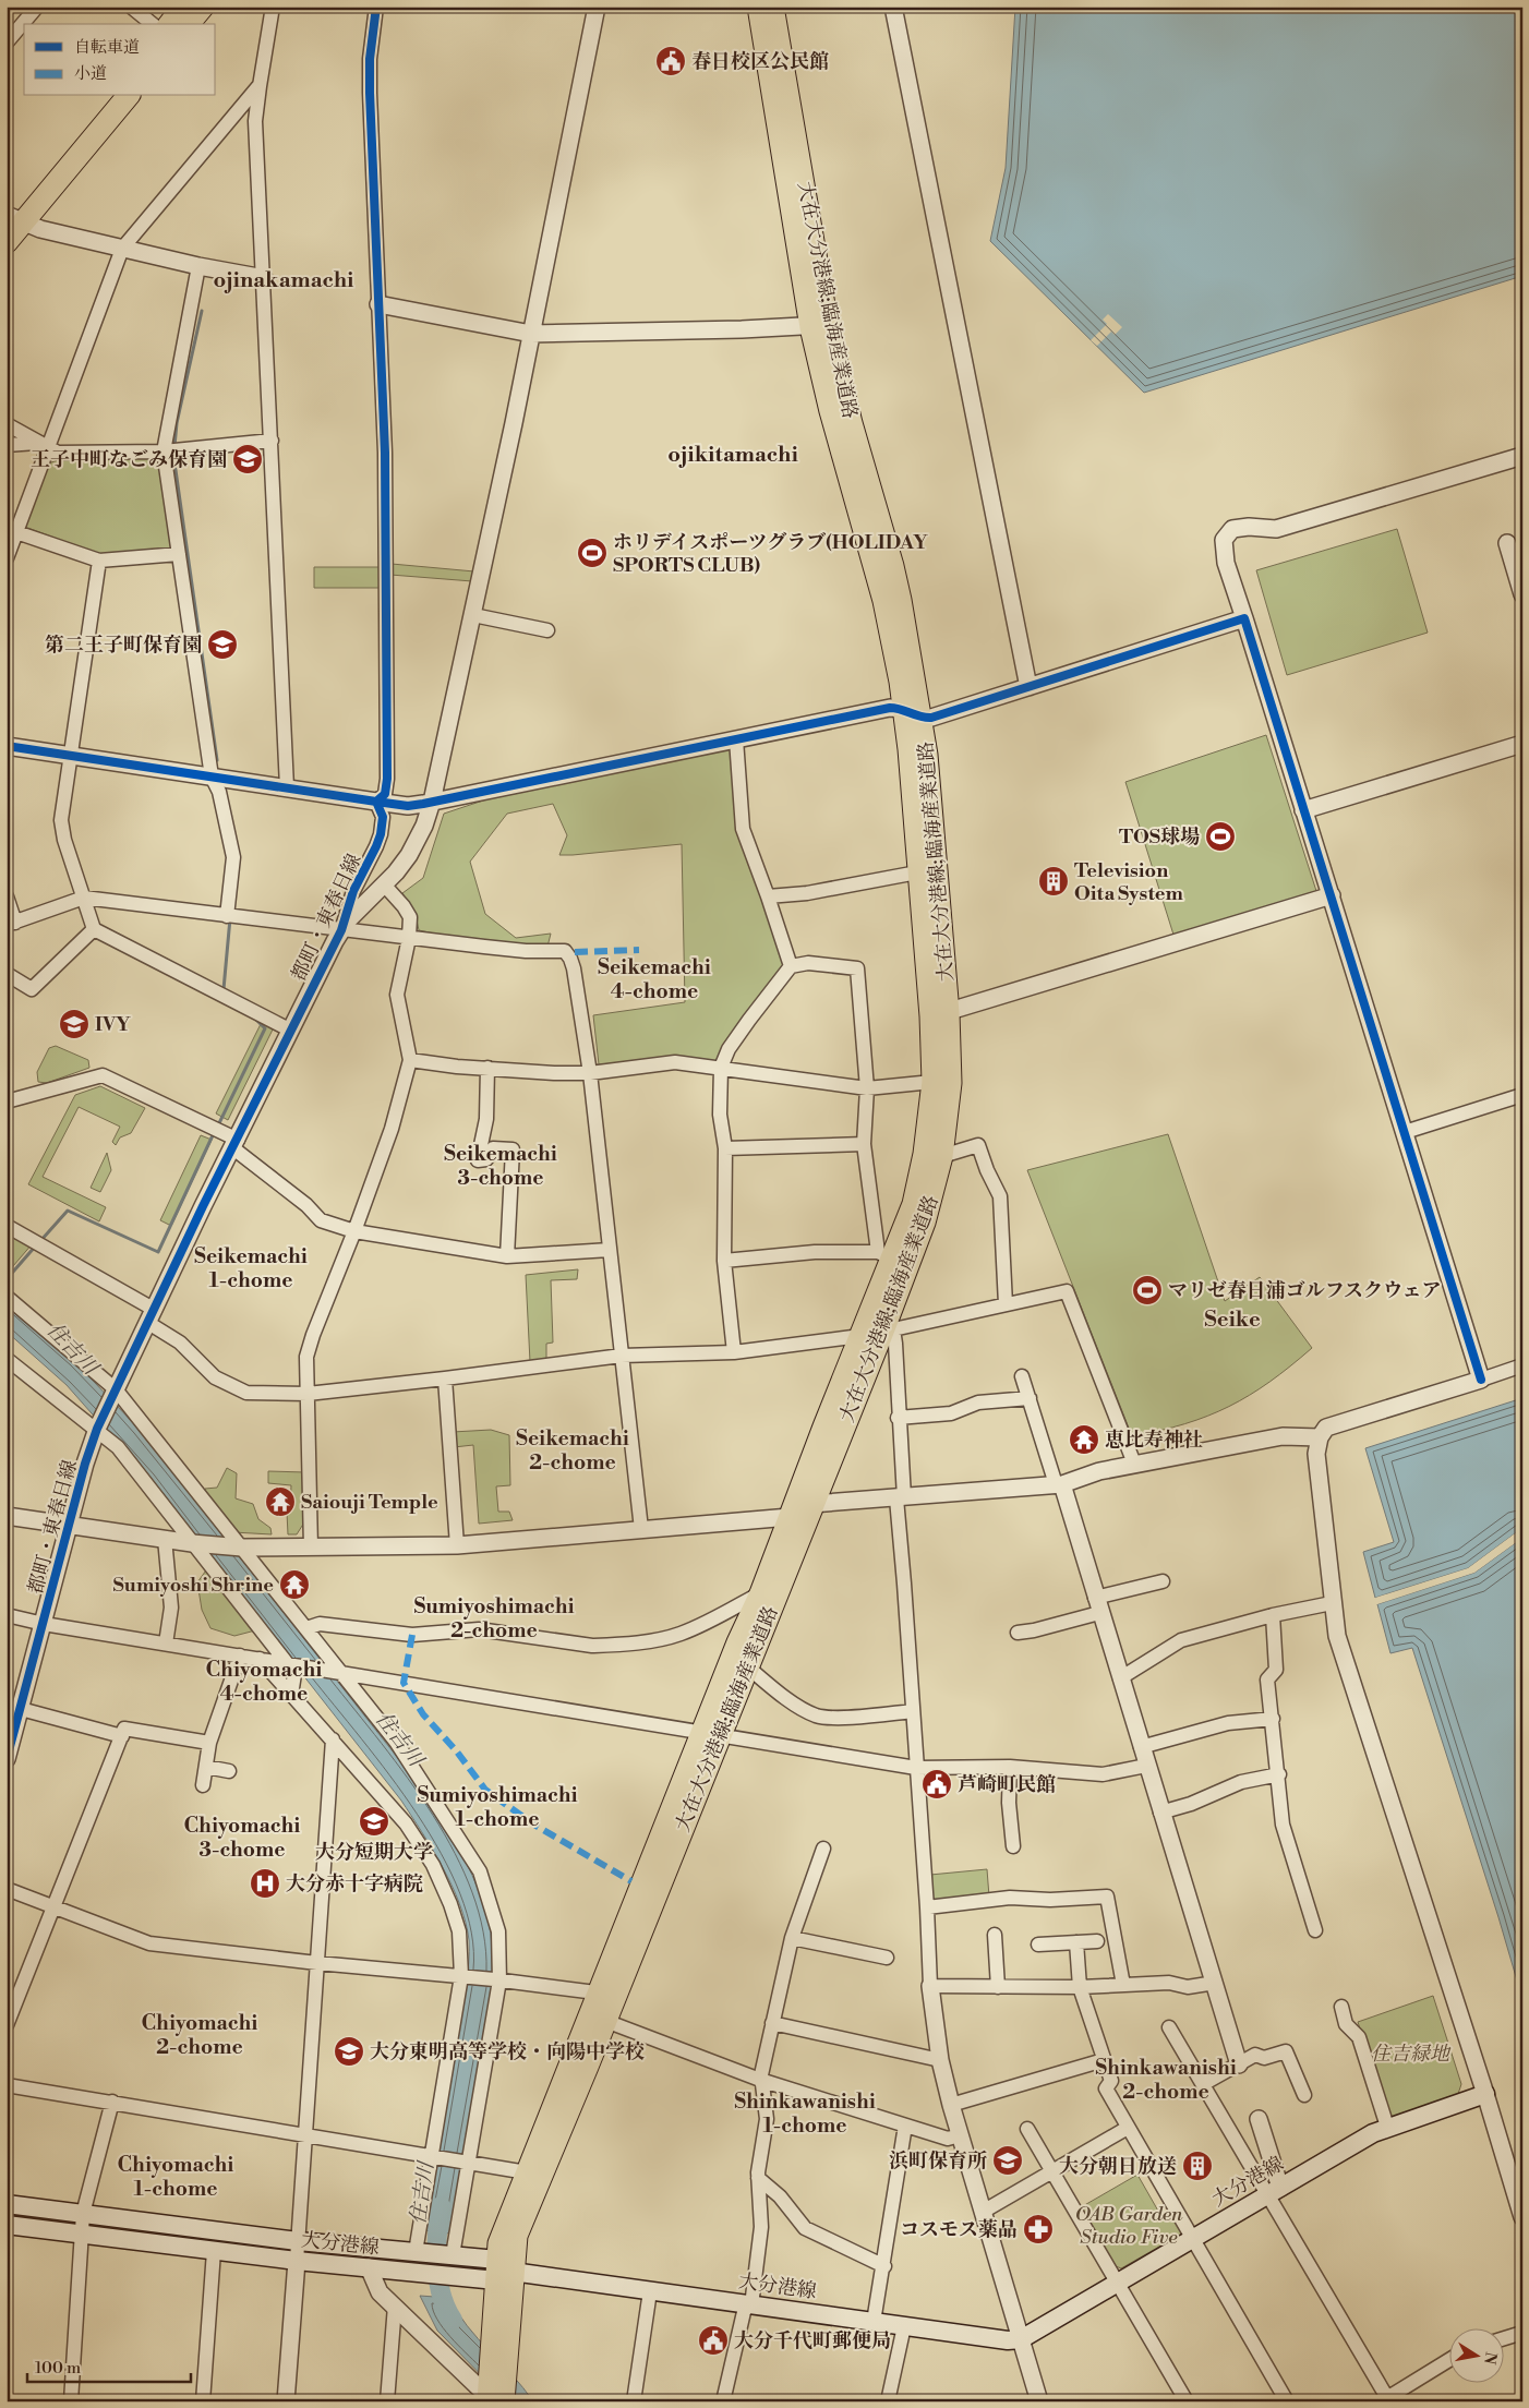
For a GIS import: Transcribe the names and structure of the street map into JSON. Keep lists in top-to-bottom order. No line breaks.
{"streets":{"main road":["大在大分港線;臨海産業道路","大分港線"],"street":["都町・東春日線"]},"crossings":[["大在大分港線;臨海産業道路","大分港線"]],"districts":["ojinakamachi","ojikitamachi","Seikemachi 4-chome","Seikemachi 3-chome","Seikemachi 1-chome","Seike","Seikemachi 2-chome","Sumiyoshimachi 2-chome","Chiyomachi 4-chome","Sumiyoshimachi 1-chome","Chiyomachi 3-chome","Chiyomachi 2-chome","Shinkawanishi 2-chome","Shinkawanishi 1-chome","Chiyomachi 1-chome"],"water":["住吉川"],"parks":["住吉緑地","OAB Garden Studio Five"],"places":{"public building":["春日校区公民館","芦崎町民館","大分千代町郵便局"],"school or university":["王子中町なごみ保育園","第二王子町保育園","IVY","大分短期大学","大分東明高等学校・向陽中学校","浜町保育所"],"sports":["ホリデイスポーツグラブ(HOLIDAY SPORTS CLUB)","TOS球場","マリゼ春日浦ゴルフスクウェア"],"building":["Television Oita System","大分朝日放送"],"temple":["恵比寿神社","Saiouji Temple","Sumiyoshi Shrine"],"hospital":["大分赤十字病院"],"pharmacy":["コスモス薬品"]},"legend":["自転車道","小道"],"scale_bar":"100 m","north":"right"}
